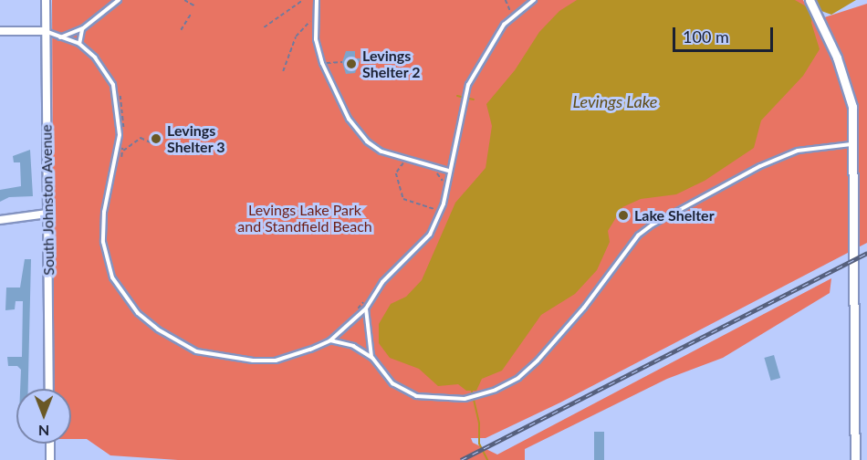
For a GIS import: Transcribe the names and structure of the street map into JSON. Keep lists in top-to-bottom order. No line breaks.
{"streets":{"street":["South Johnston Avenue"]},"water":["Levings Lake"],"parks":["Levings Lake Park and Standfield Beach"],"places":["Levings Shelter 2","Levings Shelter 3","Lake Shelter"],"scale_bar":"100 m","north":"bottom"}
